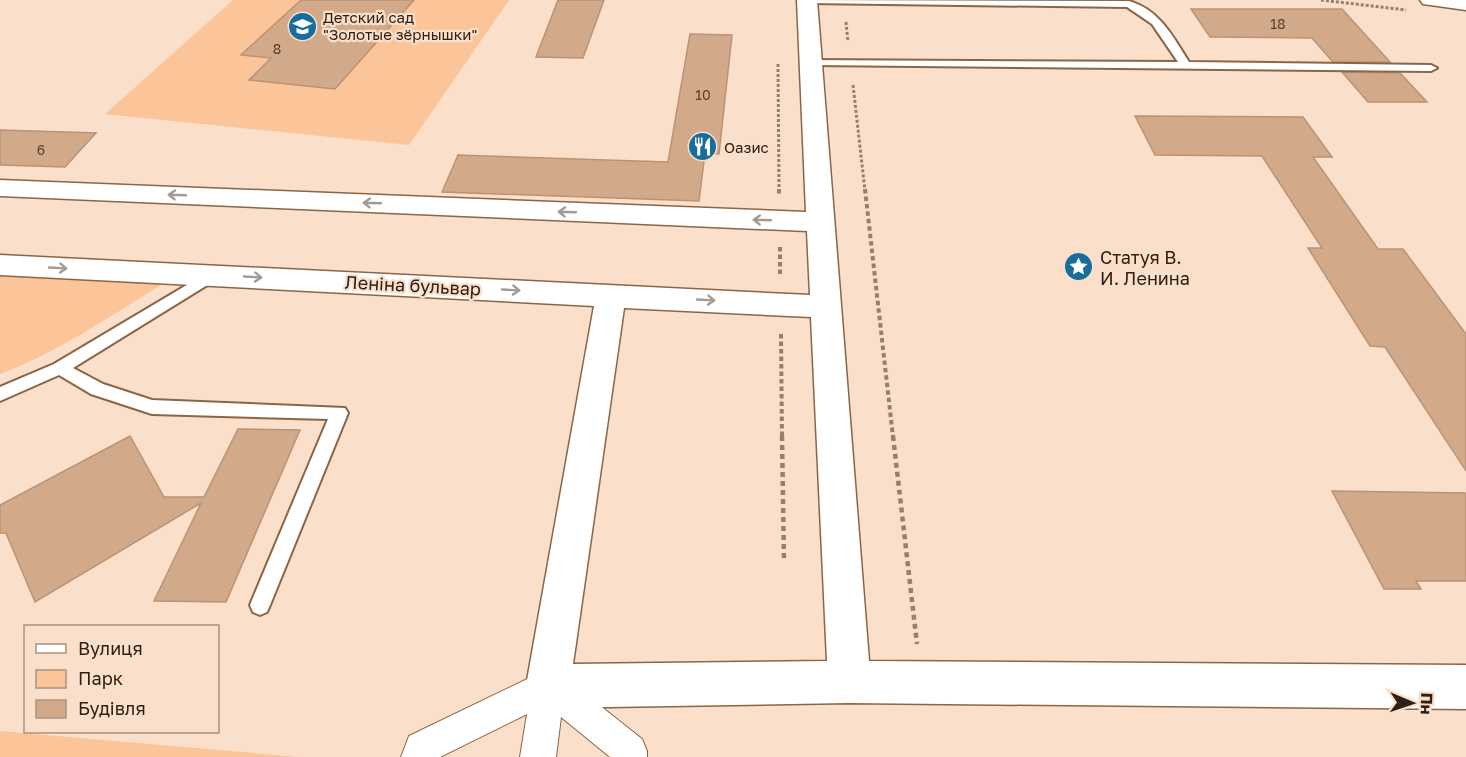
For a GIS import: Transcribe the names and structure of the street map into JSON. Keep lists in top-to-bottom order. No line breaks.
{"streets":{"street":["Леніна бульвар"]},"places":{"school or university":["Детский сад \"Золотые зёрнышки\""],"restaurant":["Оазис"],"place":["Статуя В. И. Ленина"]},"house_numbers":["18","8","10","6"],"legend":["Вулиця","Парк","Будівля"],"north":"right"}
